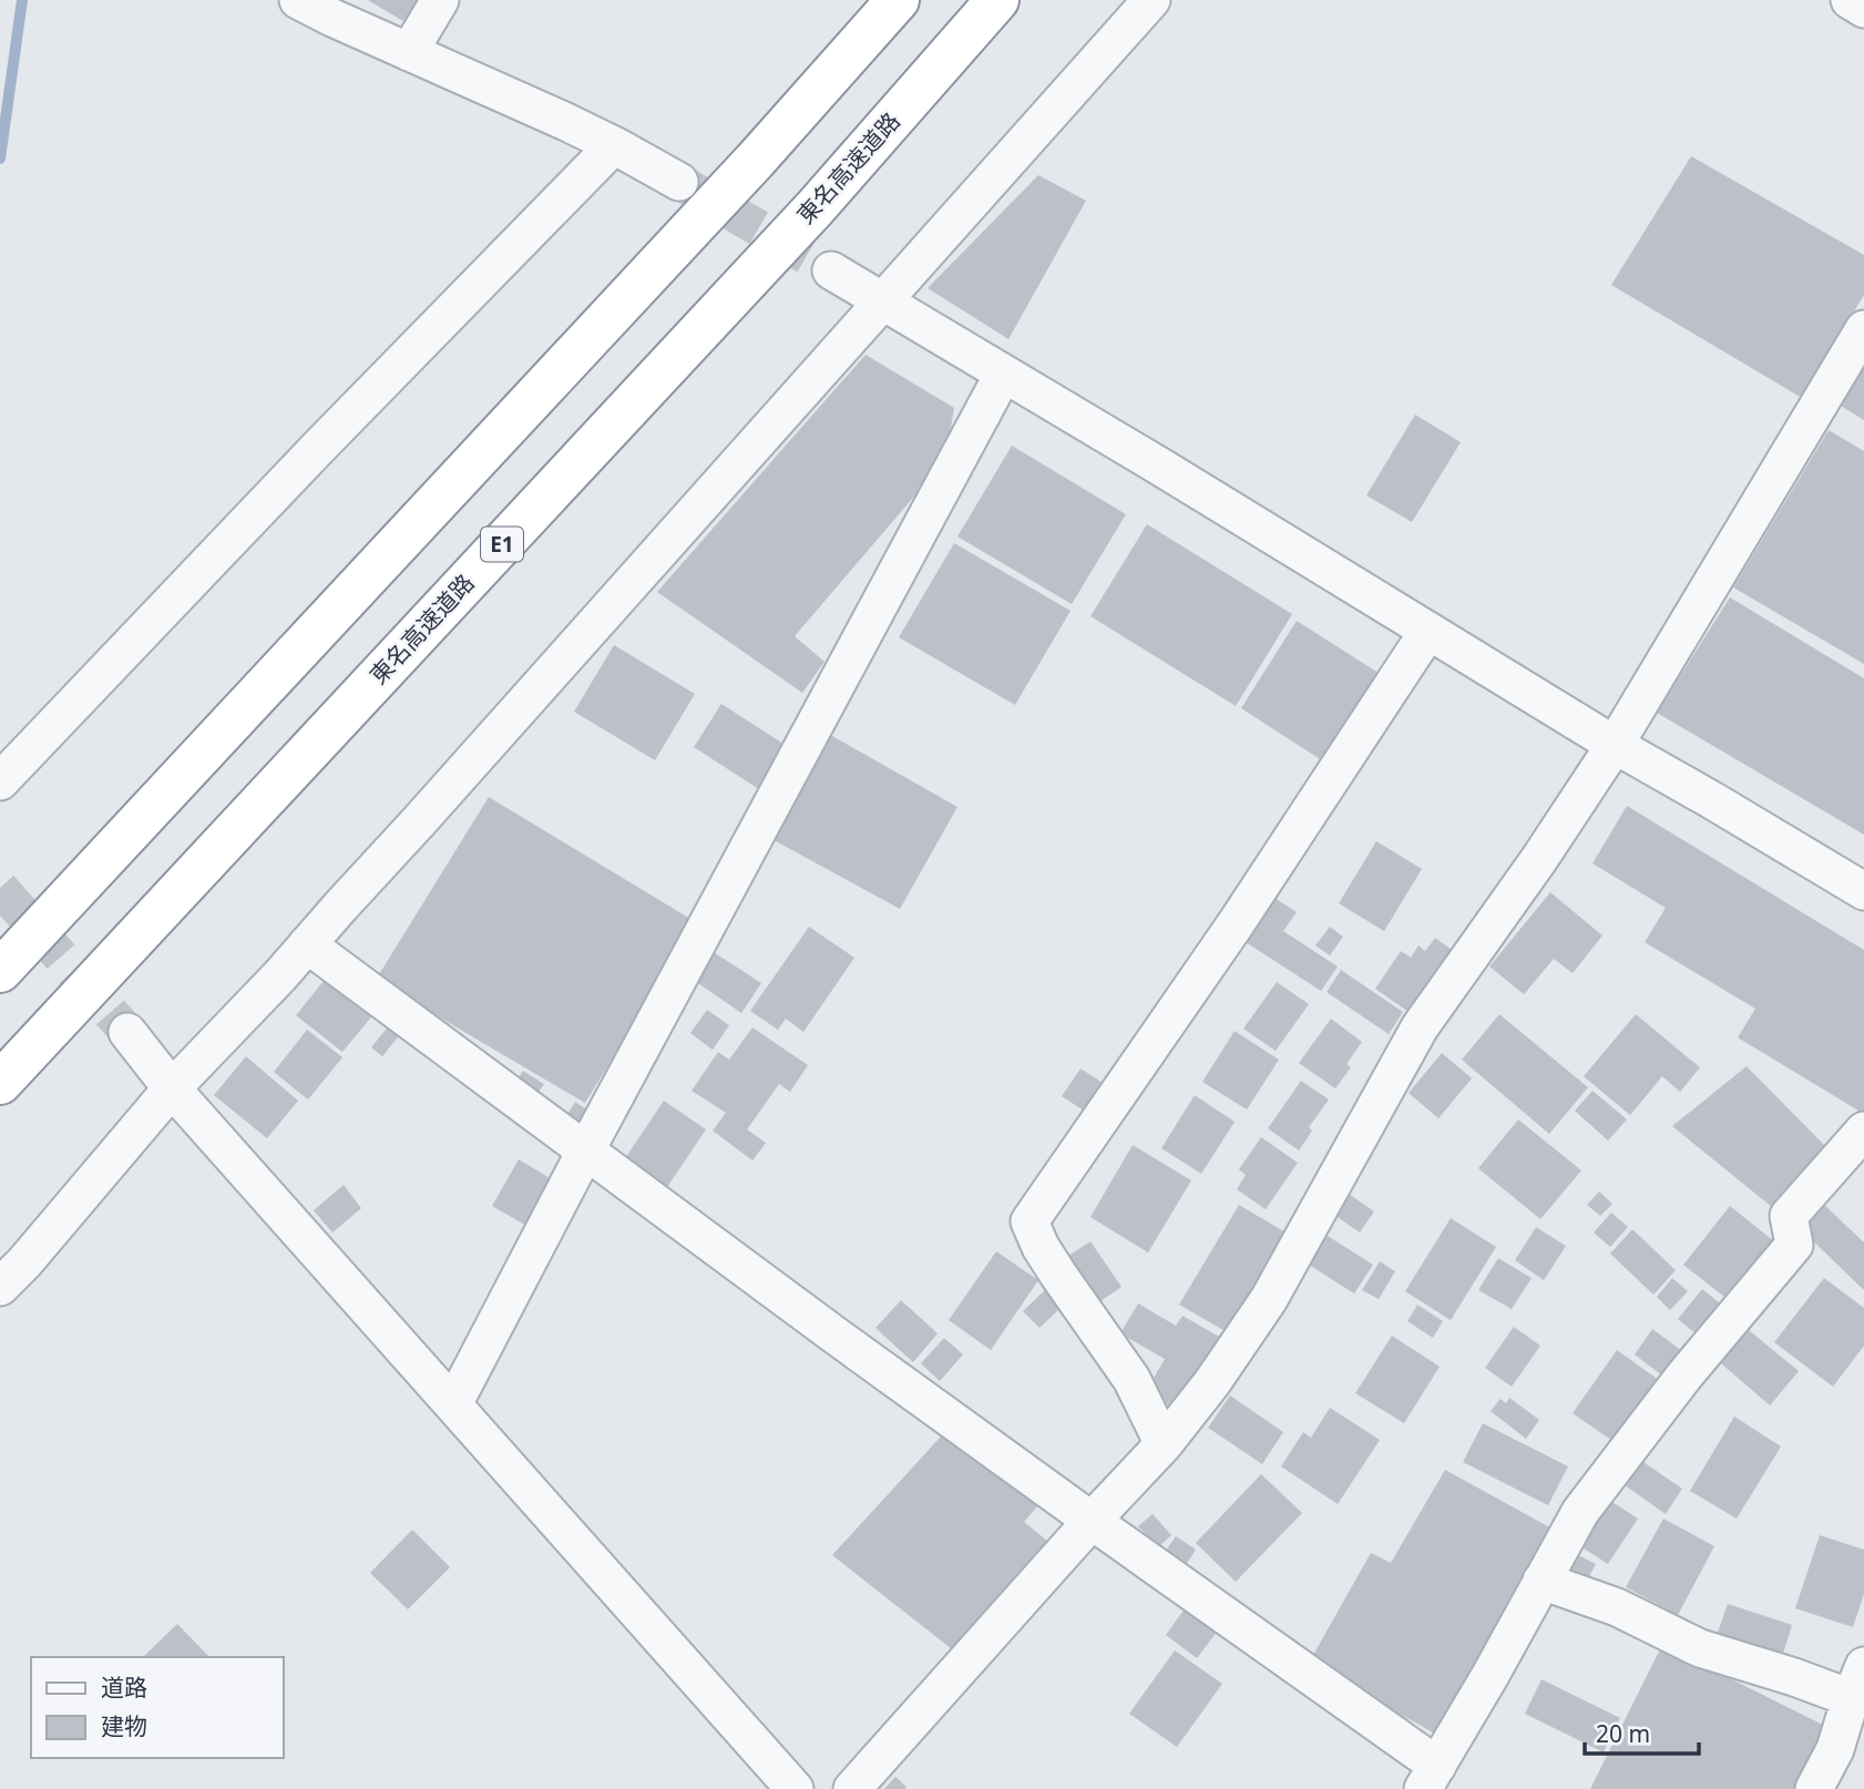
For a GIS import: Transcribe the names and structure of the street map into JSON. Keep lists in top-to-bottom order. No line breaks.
{"streets":{"highway":["東名高速道路","E1"]},"legend":["道路","建物"],"scale_bar":"20 m"}
